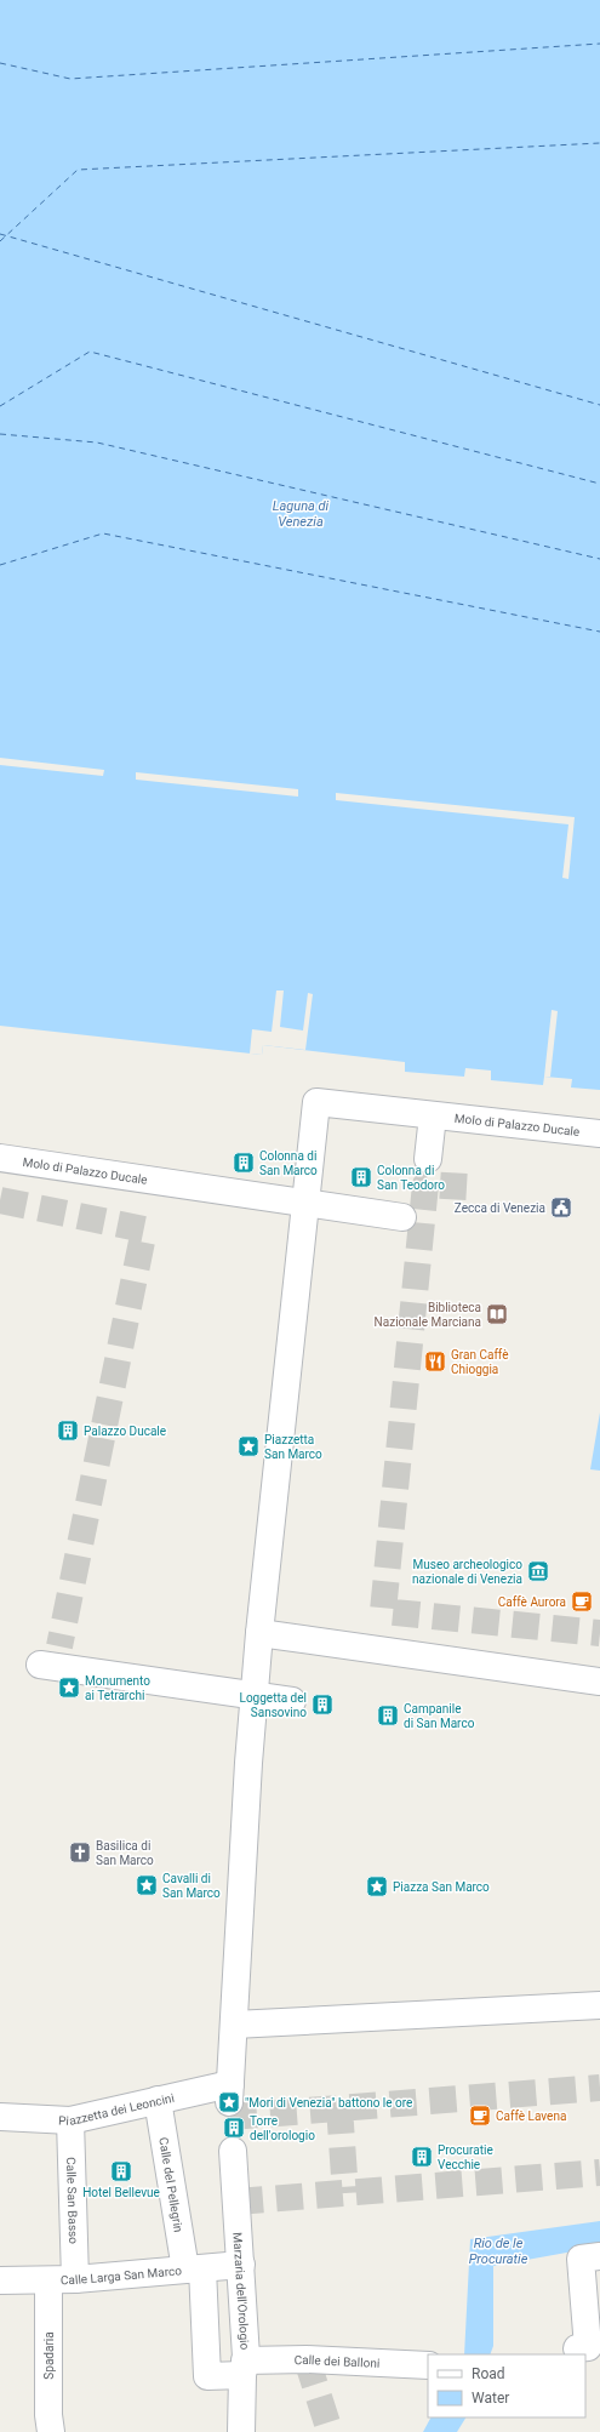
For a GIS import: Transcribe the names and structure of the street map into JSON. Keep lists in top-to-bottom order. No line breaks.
{"streets":{"street":["Molo di Palazzo Ducale","Piazzetta dei Leoncini","Calle del Pellegrin","Calle San Basso","Calle Larga San Marco","Marzaria dell'Orologio","Spadaria","Calle dei Balloni"]},"crossings":[["Piazzetta dei Leoncini","Calle del Pellegrin"],["Piazzetta dei Leoncini","Calle San Basso"],["Calle del Pellegrin","Calle Larga San Marco"],["Calle del Pellegrin","Marzaria dell'Orologio"],["Calle del Pellegrin","Calle dei Balloni"],["Calle San Basso","Calle Larga San Marco"],["Calle Larga San Marco","Marzaria dell'Orologio"],["Calle Larga San Marco","Spadaria"],["Marzaria dell'Orologio","Calle dei Balloni"]],"water":["Laguna di Venezia","Rio de le Procuratie"],"places":{"building":["Colonna di San Marco","Colonna di San Teodoro","Palazzo Ducale","Loggetta del Sansovino","Campanile di San Marco","Torre dell'orologio","Procuratie Vecchie","Hotel Bellevue"],"public building":["Zecca di Venezia"],"library":["Biblioteca Nazionale Marciana"],"restaurant":["Gran Caffè Chioggia"],"place":["Piazzetta San Marco","Monumento ai Tetrarchi","Cavalli di San Marco","Piazza San Marco","\"Mori di Venezia\" battono le ore"],"museum":["Museo archeologico nazionale di Venezia"],"cafe":["Caffè Aurora","Caffè Lavena"],"church":["Basilica di San Marco"]},"legend":["Road","Water"]}
